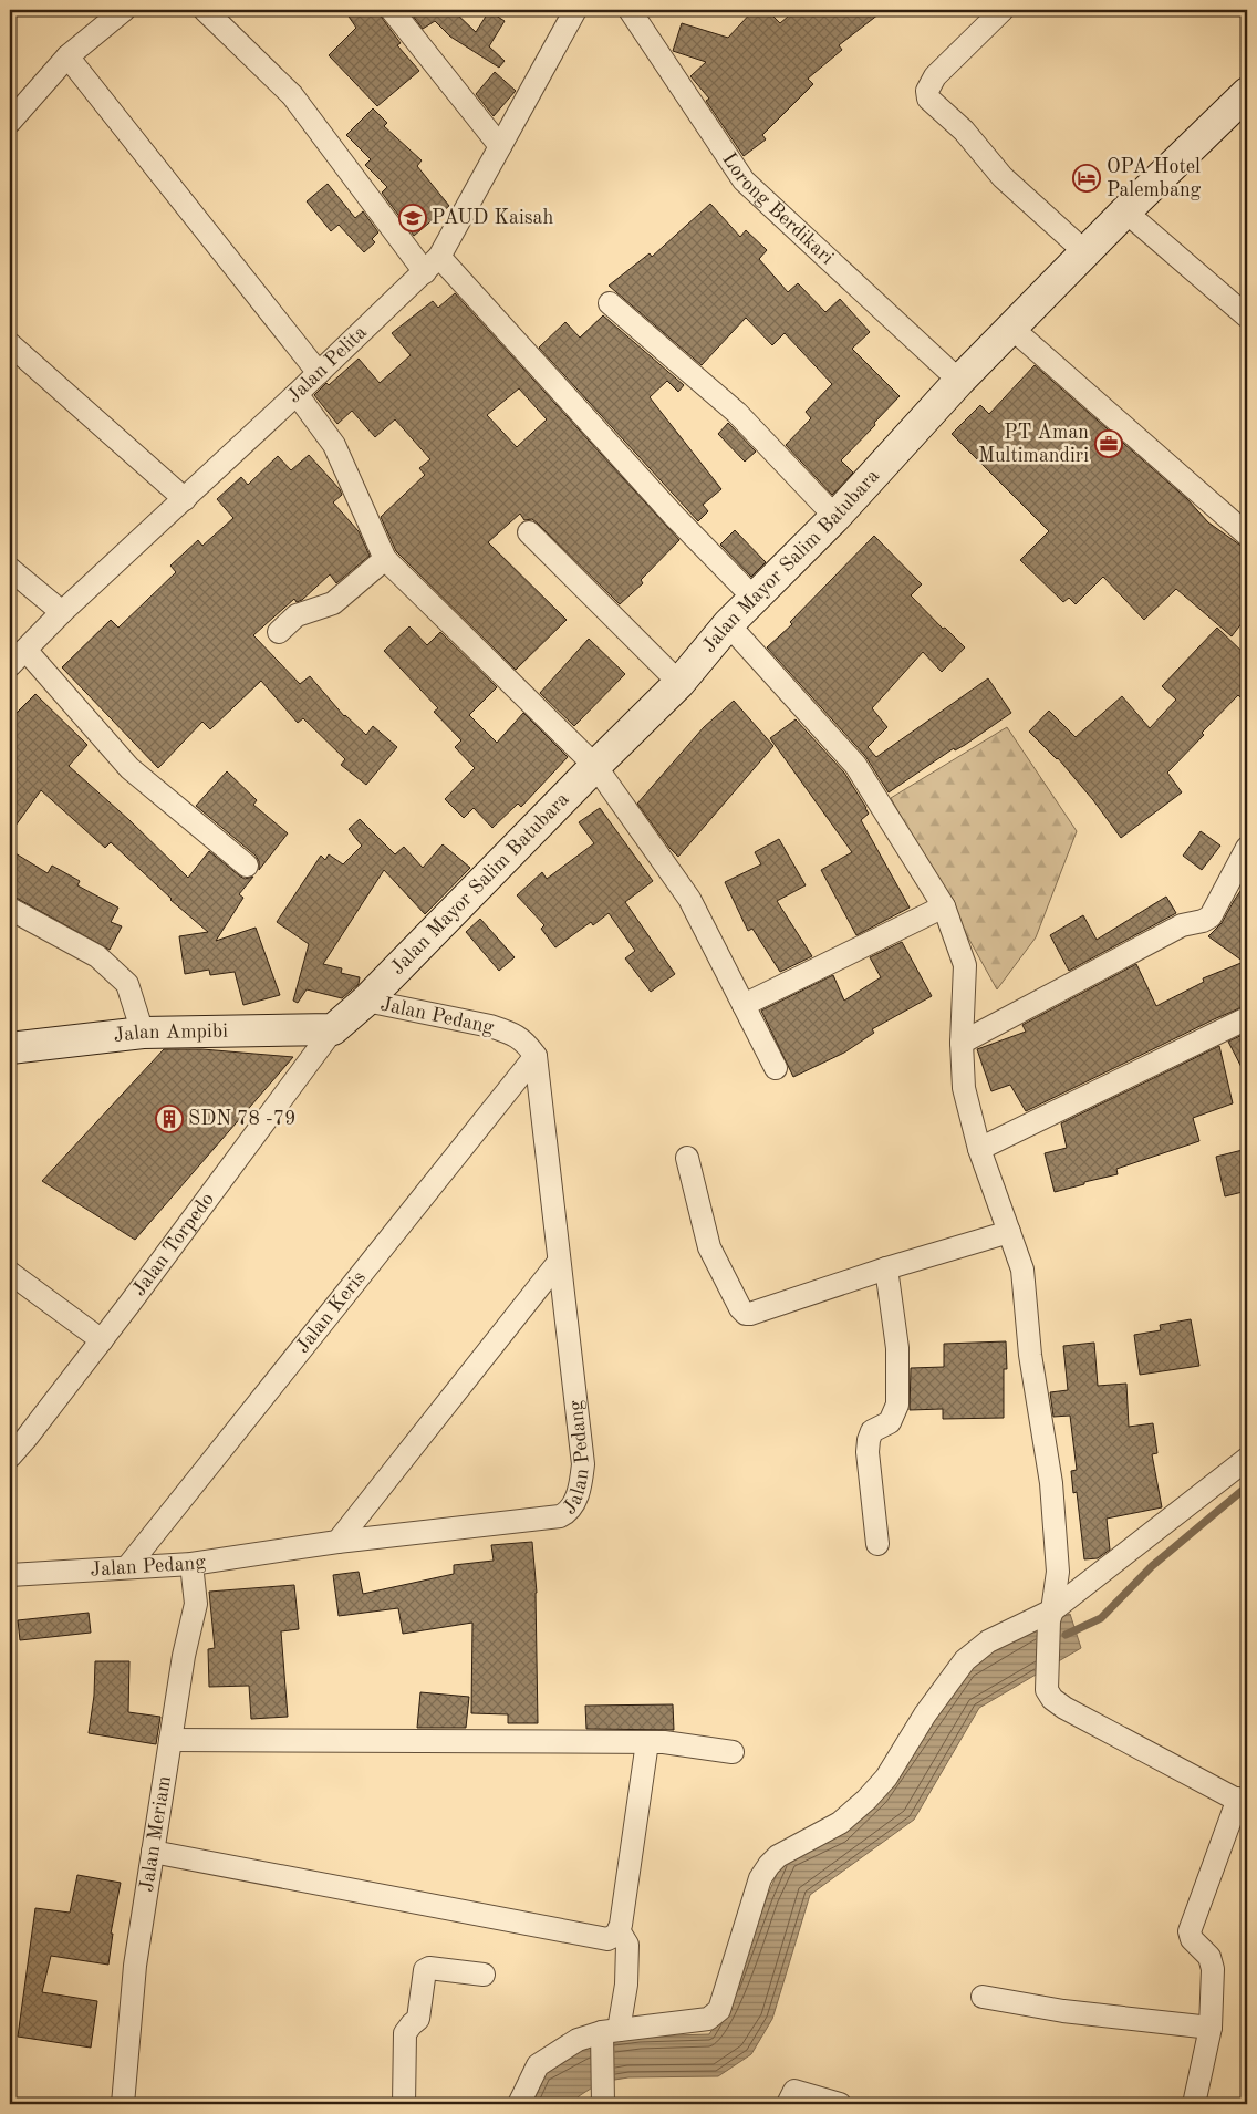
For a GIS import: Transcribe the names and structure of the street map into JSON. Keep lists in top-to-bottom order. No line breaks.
{"streets":{"street":["Lorong Berdikari","Jalan Pelita","Jalan Mayor Salim Batubara","Jalan Pedang","Jalan Ampibi","Jalan Torpedo","Jalan Keris","Jalan Meriam"]},"crossings":[["Lorong Berdikari","Jalan Mayor Salim Batubara"],["Jalan Mayor Salim Batubara","Jalan Pedang"],["Jalan Mayor Salim Batubara","Jalan Ampibi"],["Jalan Mayor Salim Batubara","Jalan Torpedo"],["Jalan Pedang","Jalan Keris"],["Jalan Pedang","Jalan Meriam"],["Jalan Ampibi","Jalan Torpedo"]],"places":{"hotel":["OPA Hotel Palembang"],"school or university":["PAUD Kaisah"],"office":["PT Aman Multimandiri"],"building":["SDN 78 -79"]}}
